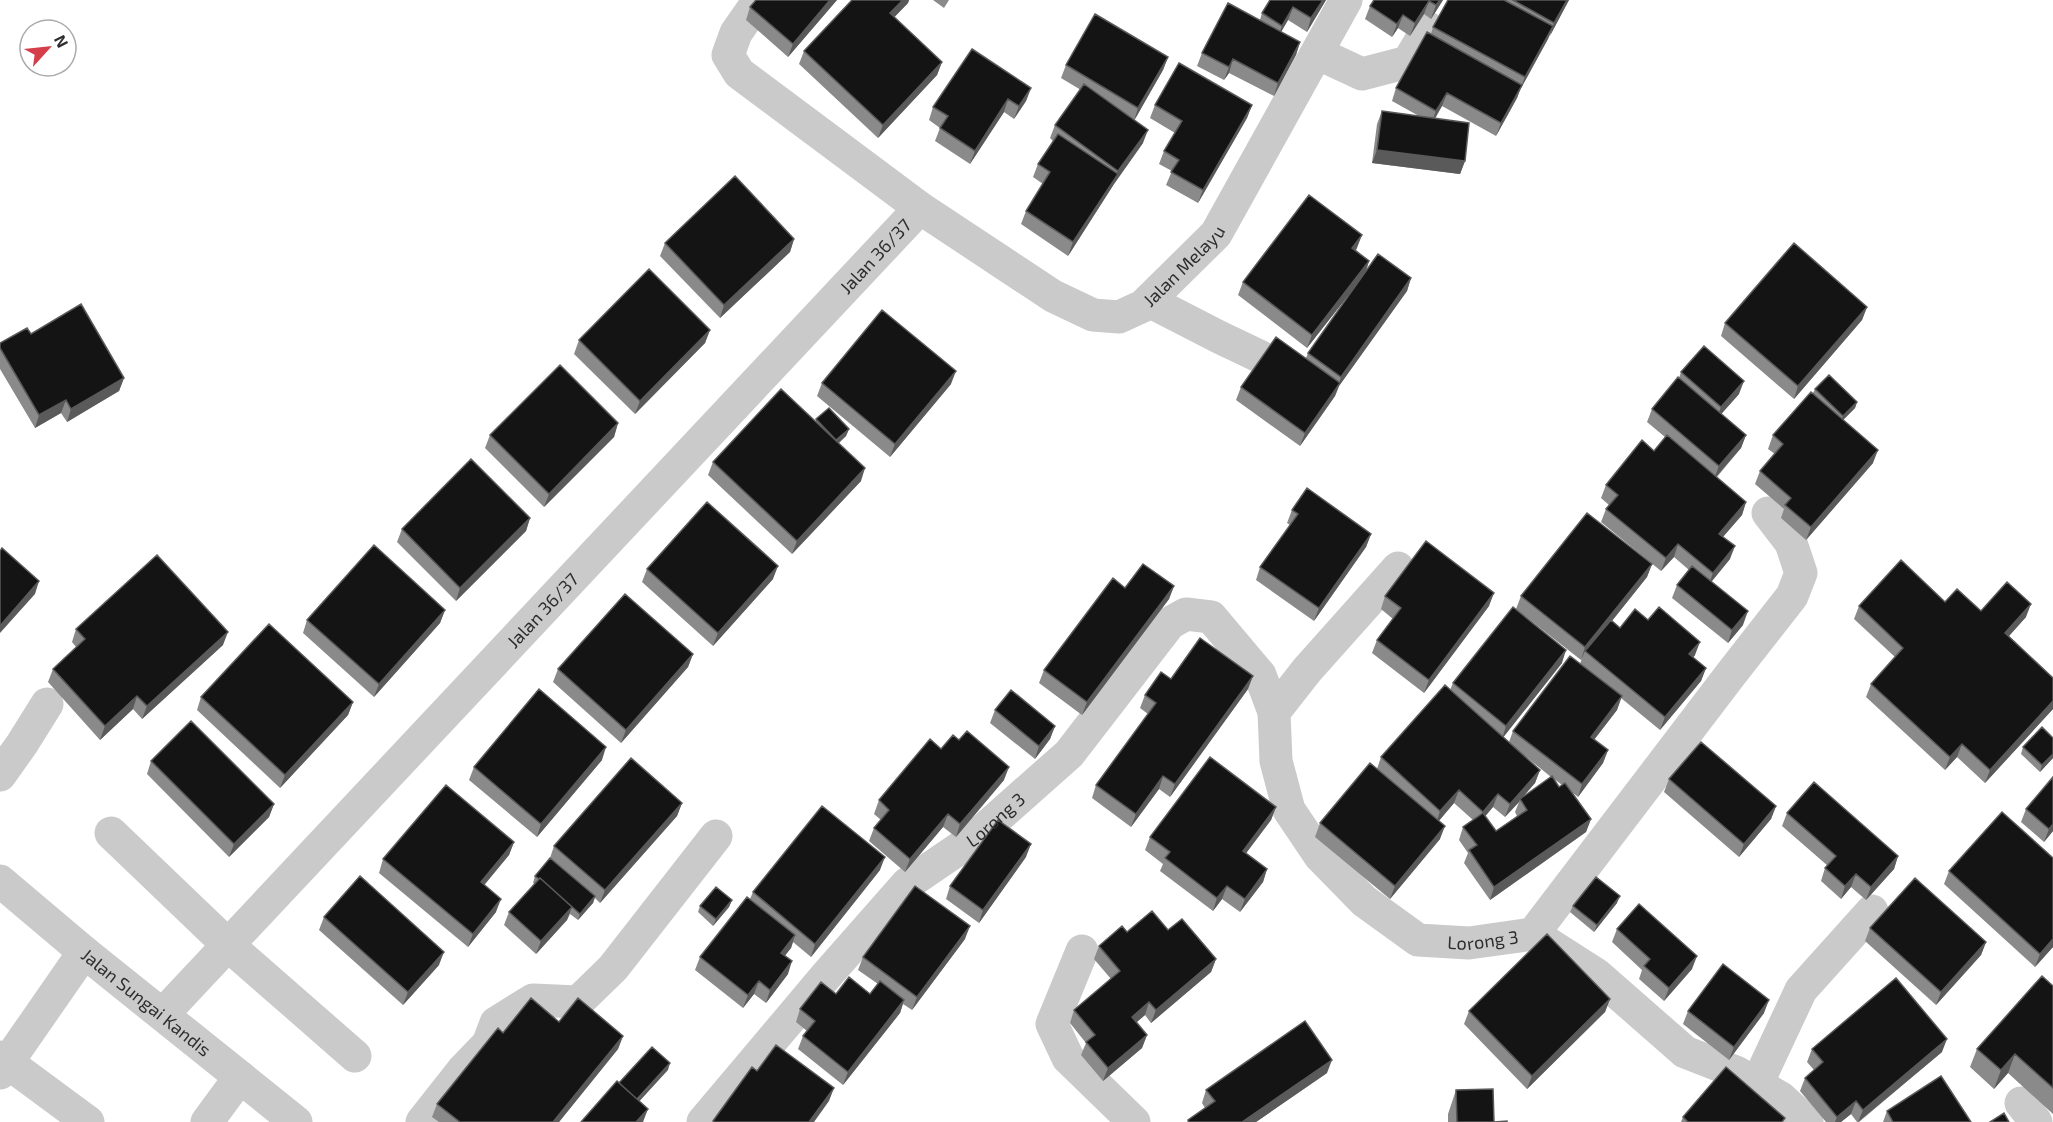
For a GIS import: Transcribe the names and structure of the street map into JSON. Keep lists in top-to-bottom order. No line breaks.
{"streets":{"street":["Jalan 36/37","Jalan Melayu","Lorong 3","Jalan Sungai Kandis"]},"crossings":[["Jalan 36/37","Jalan Melayu"],["Jalan 36/37","Jalan Sungai Kandis"]],"north":"top right"}
